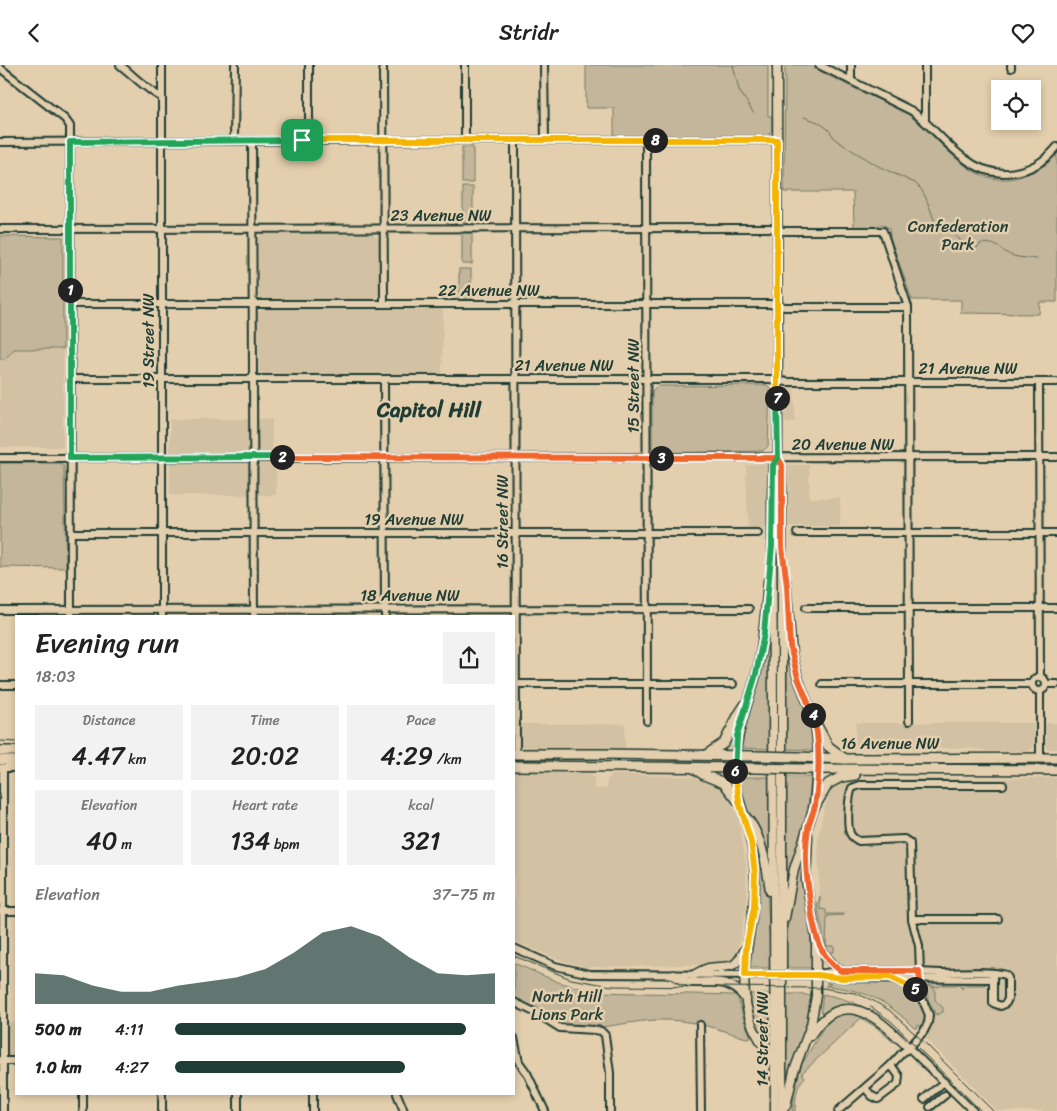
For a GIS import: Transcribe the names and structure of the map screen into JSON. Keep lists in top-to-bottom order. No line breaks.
{"streets":{"highway":["16 Avenue NW"],"main road":["14 Street NW"],"street":["23 Avenue NW","22 Avenue NW","19 Street NW","21 Avenue NW","15 Street NW","20 Avenue NW","19 Avenue NW","16 Street NW","18 Avenue NW"]},"crossings":[["23 Avenue NW","22 Avenue NW"],["23 Avenue NW","19 Street NW"],["23 Avenue NW","15 Street NW"],["23 Avenue NW","16 Street NW"],["23 Avenue NW","14 Street NW"],["22 Avenue NW","19 Street NW"],["22 Avenue NW","15 Street NW"],["22 Avenue NW","16 Street NW"],["22 Avenue NW","14 Street NW"],["19 Street NW","21 Avenue NW"],["19 Street NW","20 Avenue NW"],["19 Street NW","19 Avenue NW"],["19 Street NW","18 Avenue NW"],["21 Avenue NW","15 Street NW"],["21 Avenue NW","16 Street NW"],["21 Avenue NW","14 Street NW"],["15 Street NW","20 Avenue NW"],["15 Street NW","19 Avenue NW"],["15 Street NW","18 Avenue NW"],["20 Avenue NW","16 Street NW"],["20 Avenue NW","14 Street NW"],["19 Avenue NW","16 Street NW"],["16 Street NW","18 Avenue NW"],["16 Street NW","16 Avenue NW"]],"districts":["Capitol Hill"],"parks":["Confederation Park","North Hill Lions Park"],"page":{"header":"Stridr","pins":["8","1","7","2","3","4","6","5"],"heading":["Evening run","18:03"],"stats":[["Distance","4.47 km"],["Time","20:02"],["Pace","4:29 /km"],["Elevation","40 m"],["Heart rate","134 bpm"],["kcal","321"]],"chart":["Elevation","37–75 m"],"list":[{"name":"500 m","note":"4:11"},{"name":"1.0 km","note":"4:27"}]}}
